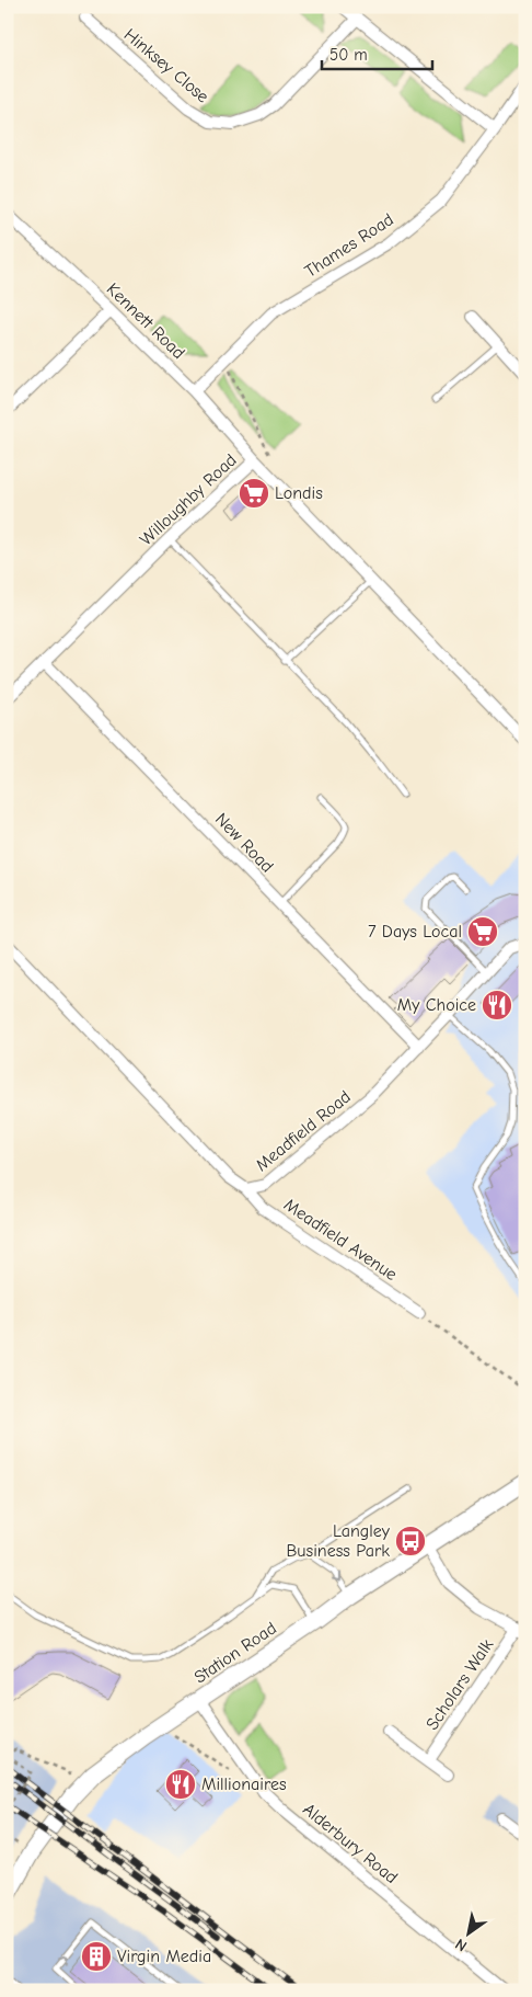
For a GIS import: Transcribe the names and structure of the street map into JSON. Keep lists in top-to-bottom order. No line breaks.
{"streets":{"main road":["Station Road"],"street":["Hinksey Close","Thames Road","Kennett Road","Willoughby Road","New Road","Meadfield Road","Meadfield Avenue","Scholars Walk","Alderbury Road"]},"crossings":[["Thames Road","Kennett Road"],["Kennett Road","Willoughby Road"],["Willoughby Road","New Road"],["New Road","Meadfield Road"],["Meadfield Road","Meadfield Avenue"],["Station Road","Scholars Walk"],["Station Road","Alderbury Road"]],"places":{"supermarket":["Londis","7 Days Local"],"restaurant":["My Choice","Millionaires"],"bus stop":["Langley Business Park"],"building":["Virgin Media"]},"scale_bar":"50 m","north":"bottom left"}
